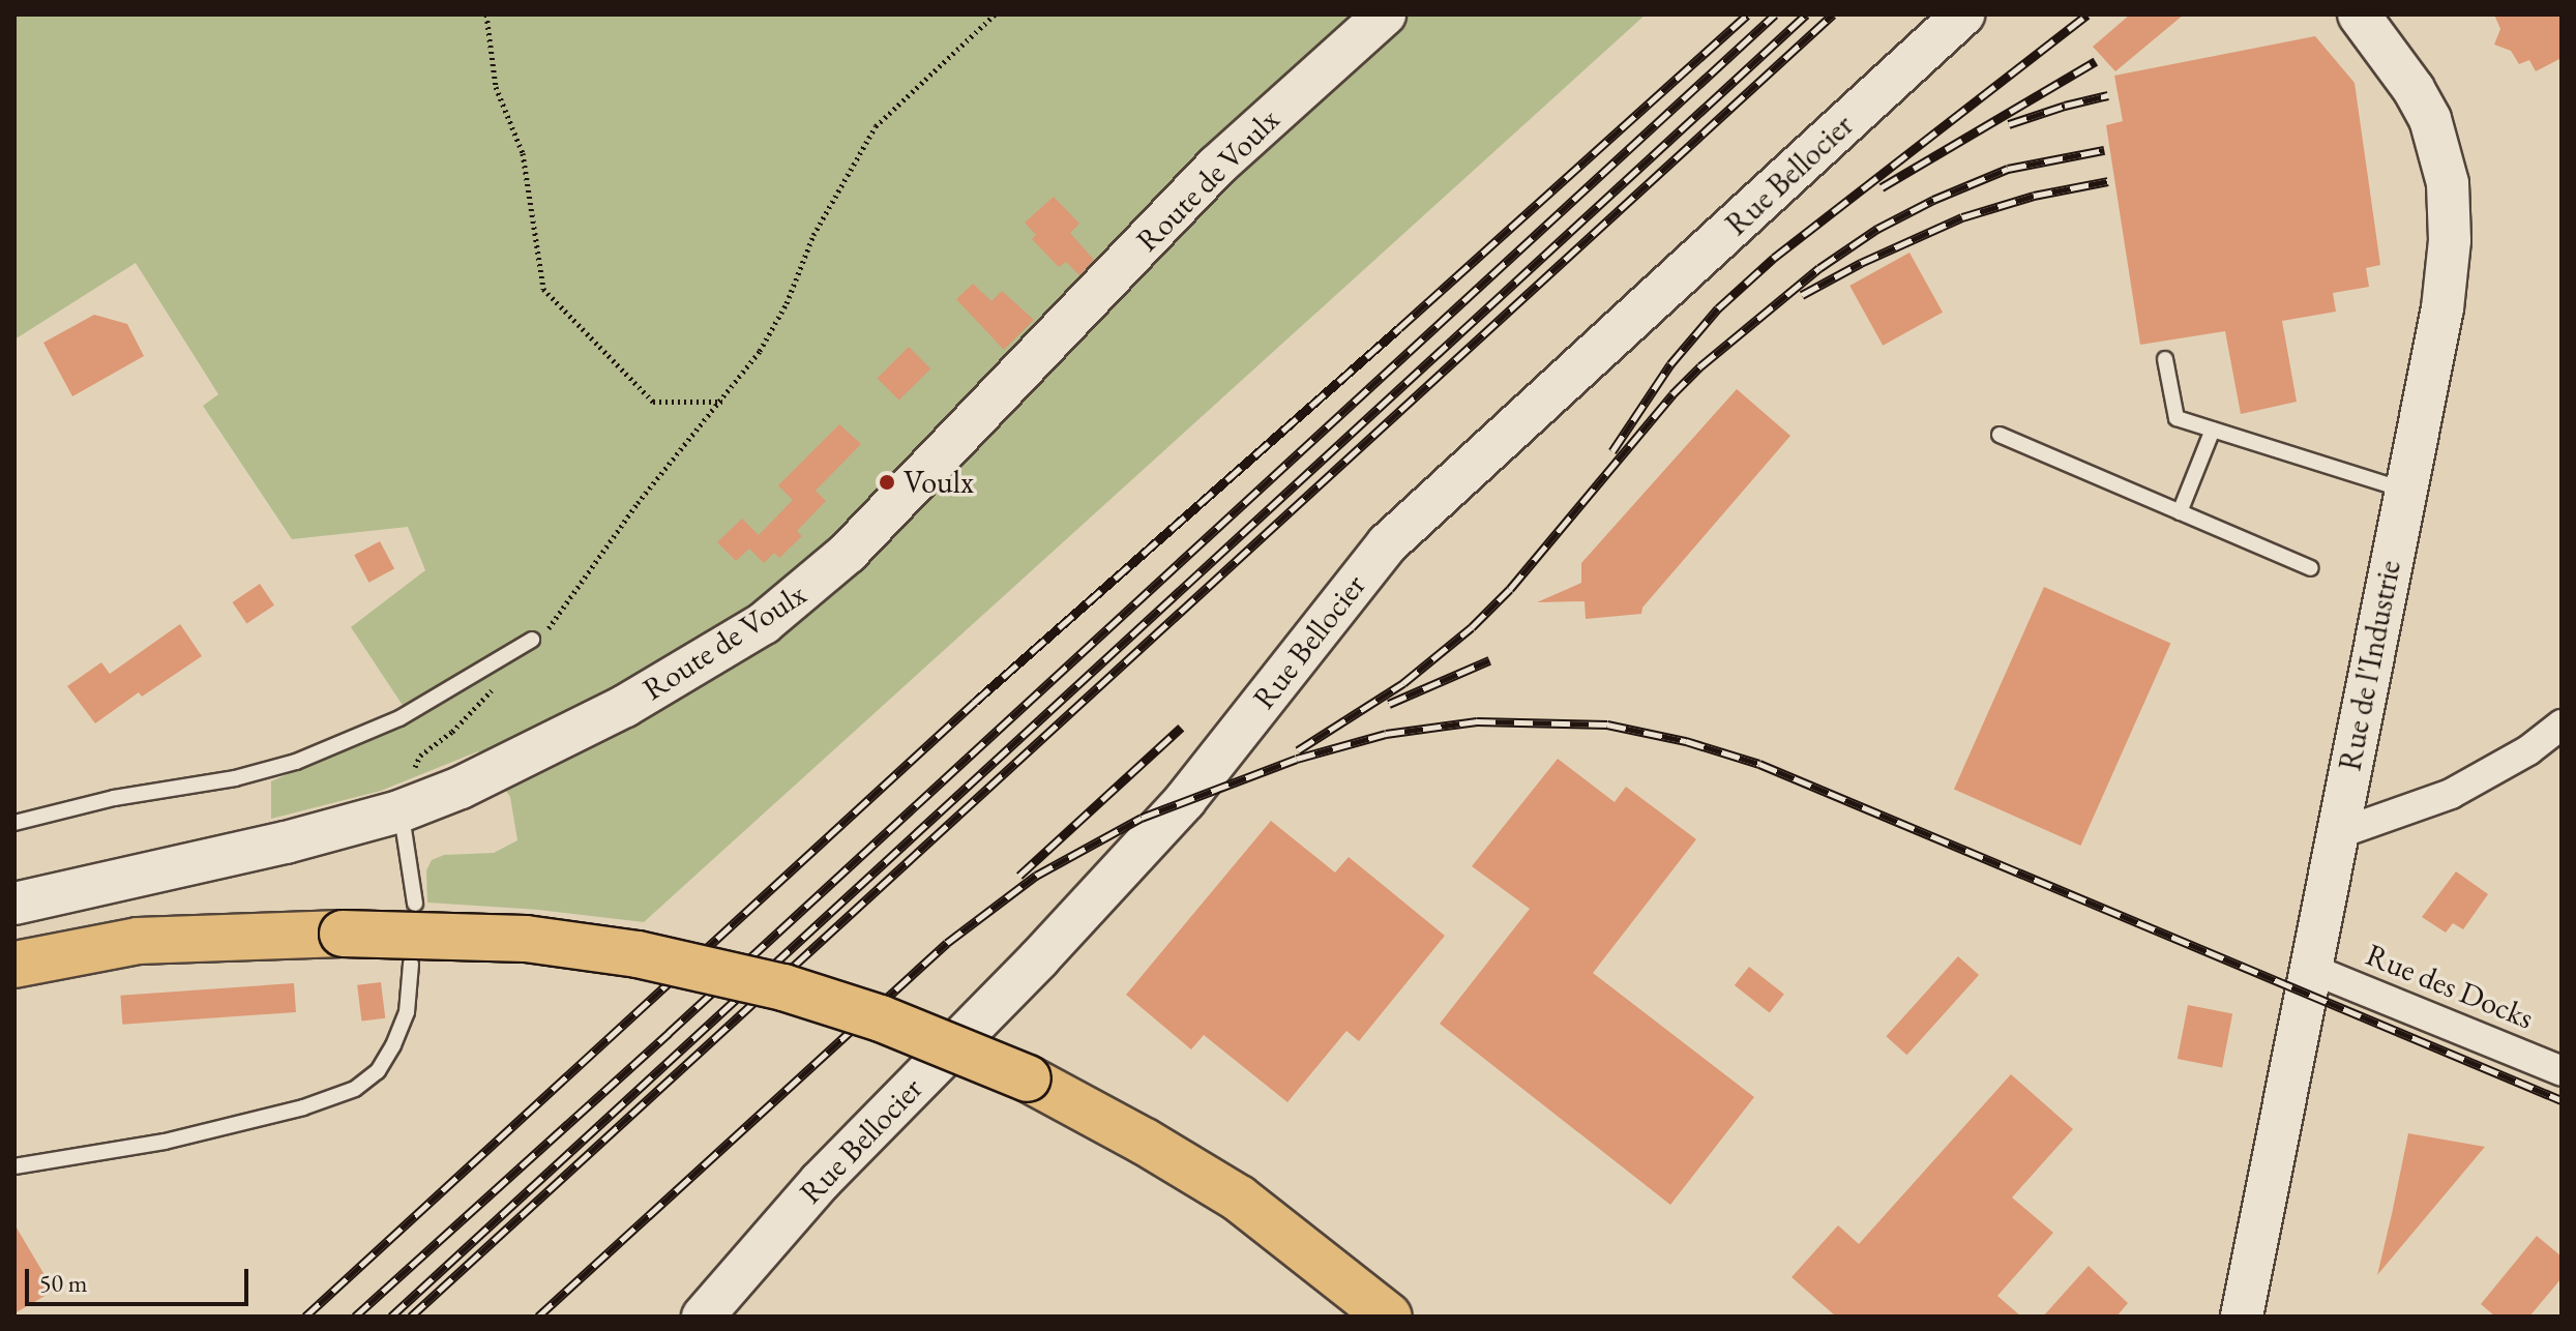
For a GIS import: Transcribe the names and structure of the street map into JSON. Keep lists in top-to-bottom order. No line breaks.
{"streets":{"main road":["Rue Bellocier","Route de Voulx","Rue de l'Industrie"],"street":["Rue des Docks"]},"crossings":[["Rue de l'Industrie","Rue des Docks"]],"places":["Voulx"],"scale_bar":"50 m"}
